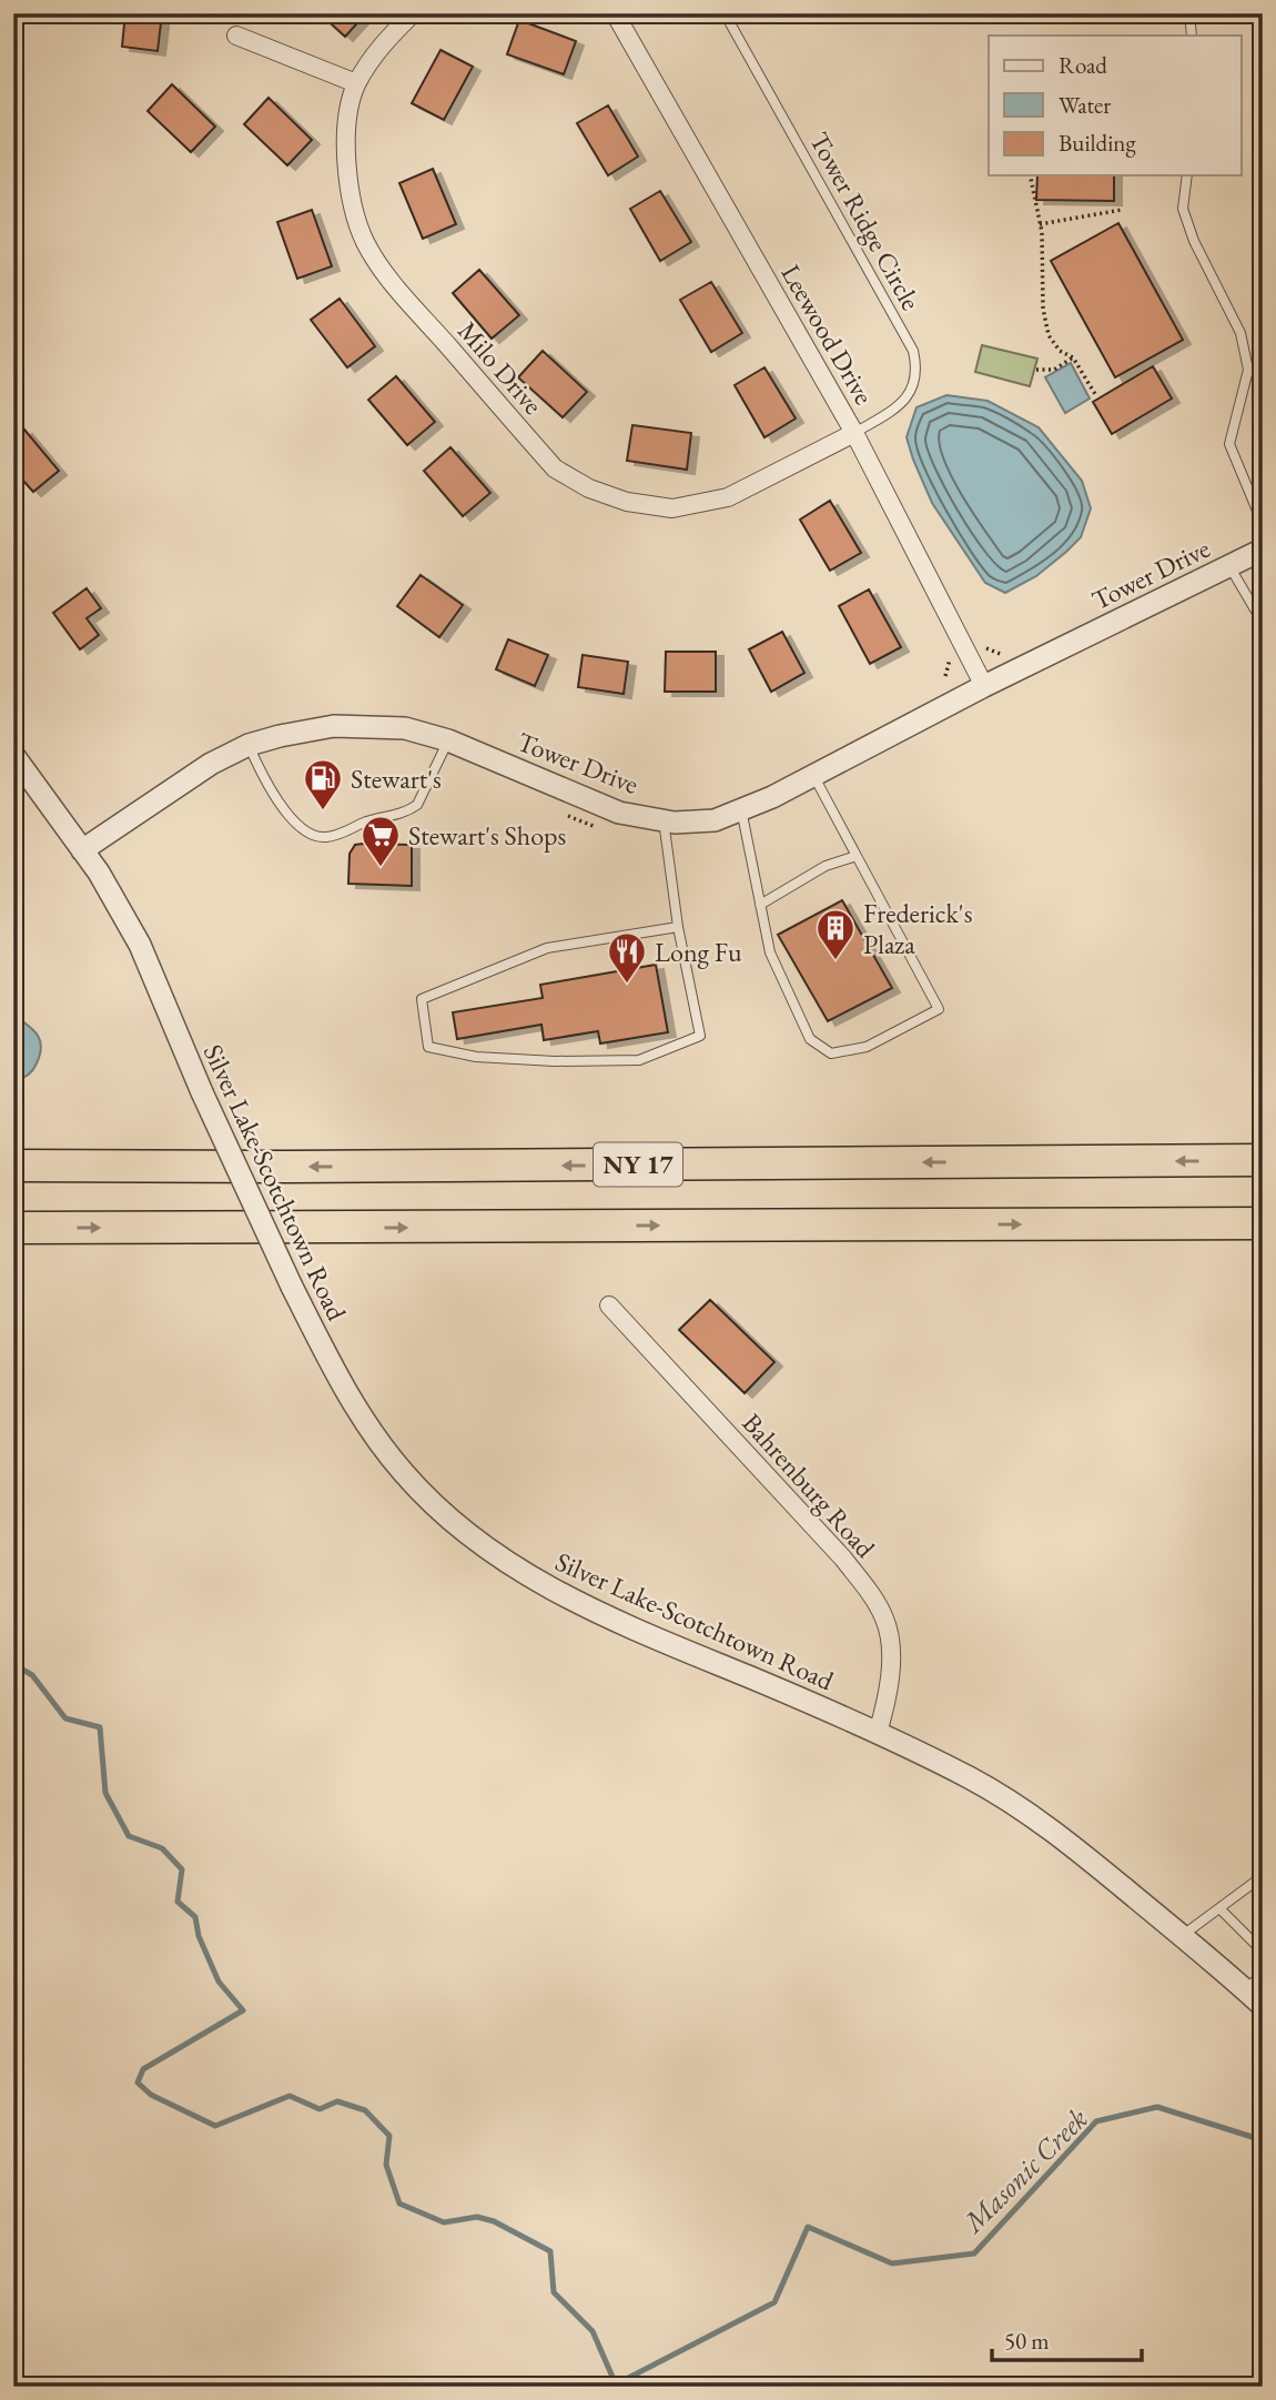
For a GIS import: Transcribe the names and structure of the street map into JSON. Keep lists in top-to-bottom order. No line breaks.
{"streets":{"highway":["NY 17"],"street":["Leewood Drive","Milo Drive","Tower Drive","Silver Lake-Scotchtown Road","Bahrenburg Road"],"lane":["Tower Ridge Circle"]},"crossings":[["Tower Ridge Circle","Leewood Drive"],["Tower Ridge Circle","Milo Drive"],["Leewood Drive","Milo Drive"],["Leewood Drive","Tower Drive"],["Tower Drive","Silver Lake-Scotchtown Road"],["Silver Lake-Scotchtown Road","Bahrenburg Road"]],"water":["Masonic Creek"],"places":{"fuel station":["Stewart's"],"supermarket":["Stewart's Shops"],"building":["Frederick's Plaza"],"restaurant":["Long Fu"]},"legend":["Road","Water","Building"],"scale_bar":"50 m"}
